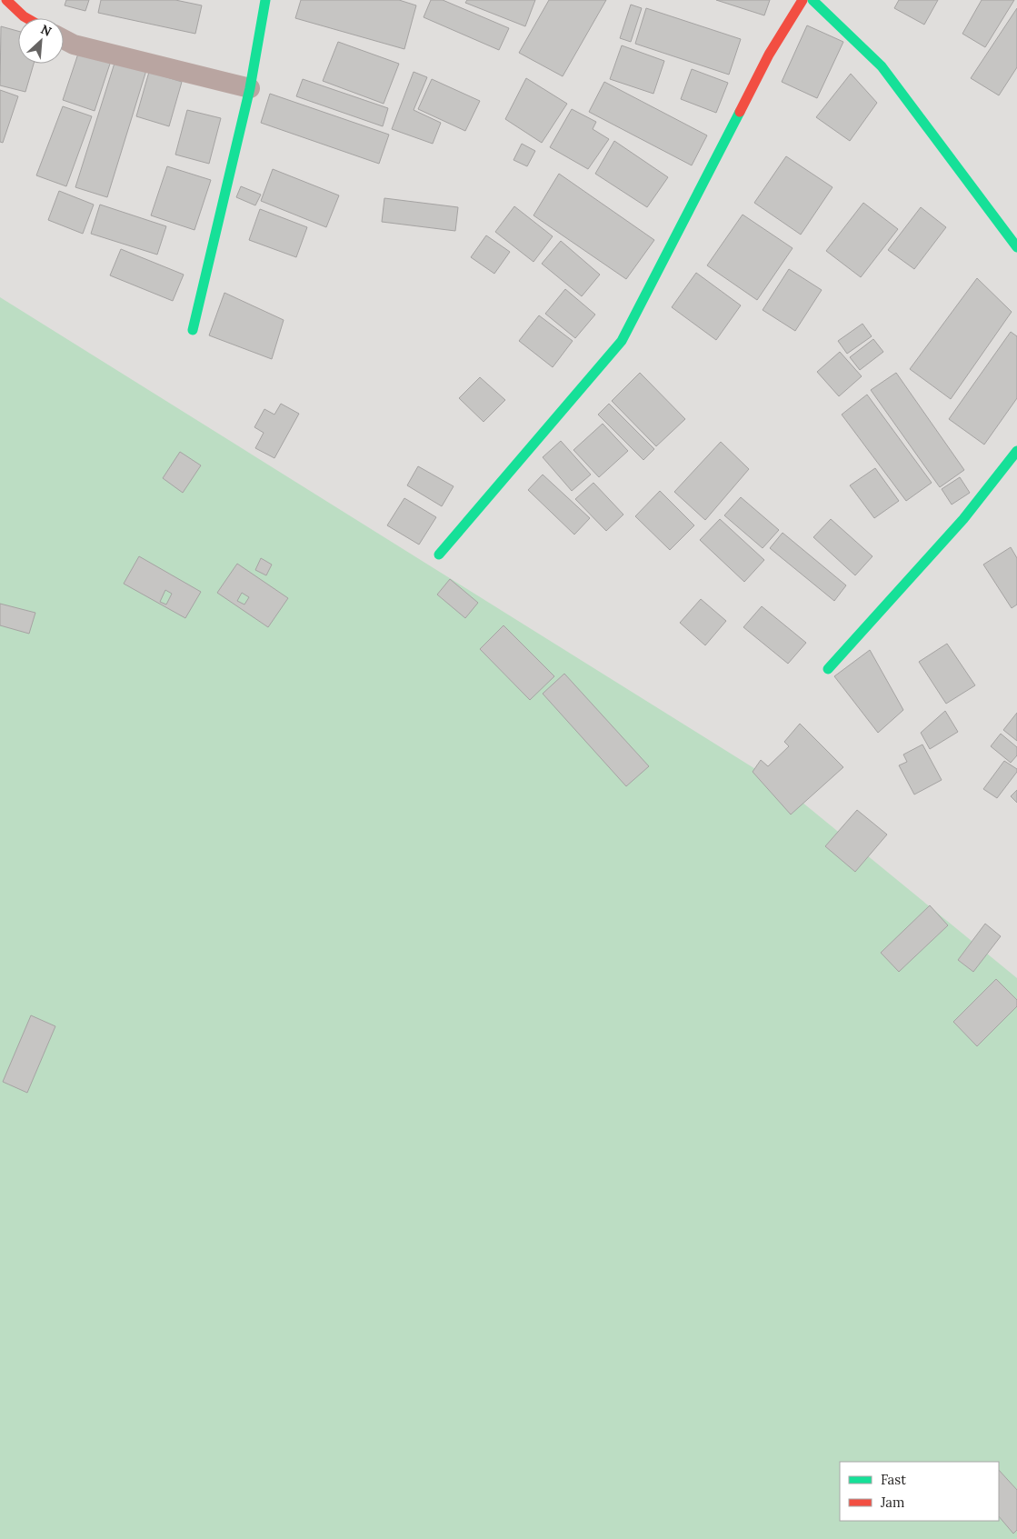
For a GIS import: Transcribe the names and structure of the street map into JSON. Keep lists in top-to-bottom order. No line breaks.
{"legend":["Fast","Jam"],"north":"top right"}
